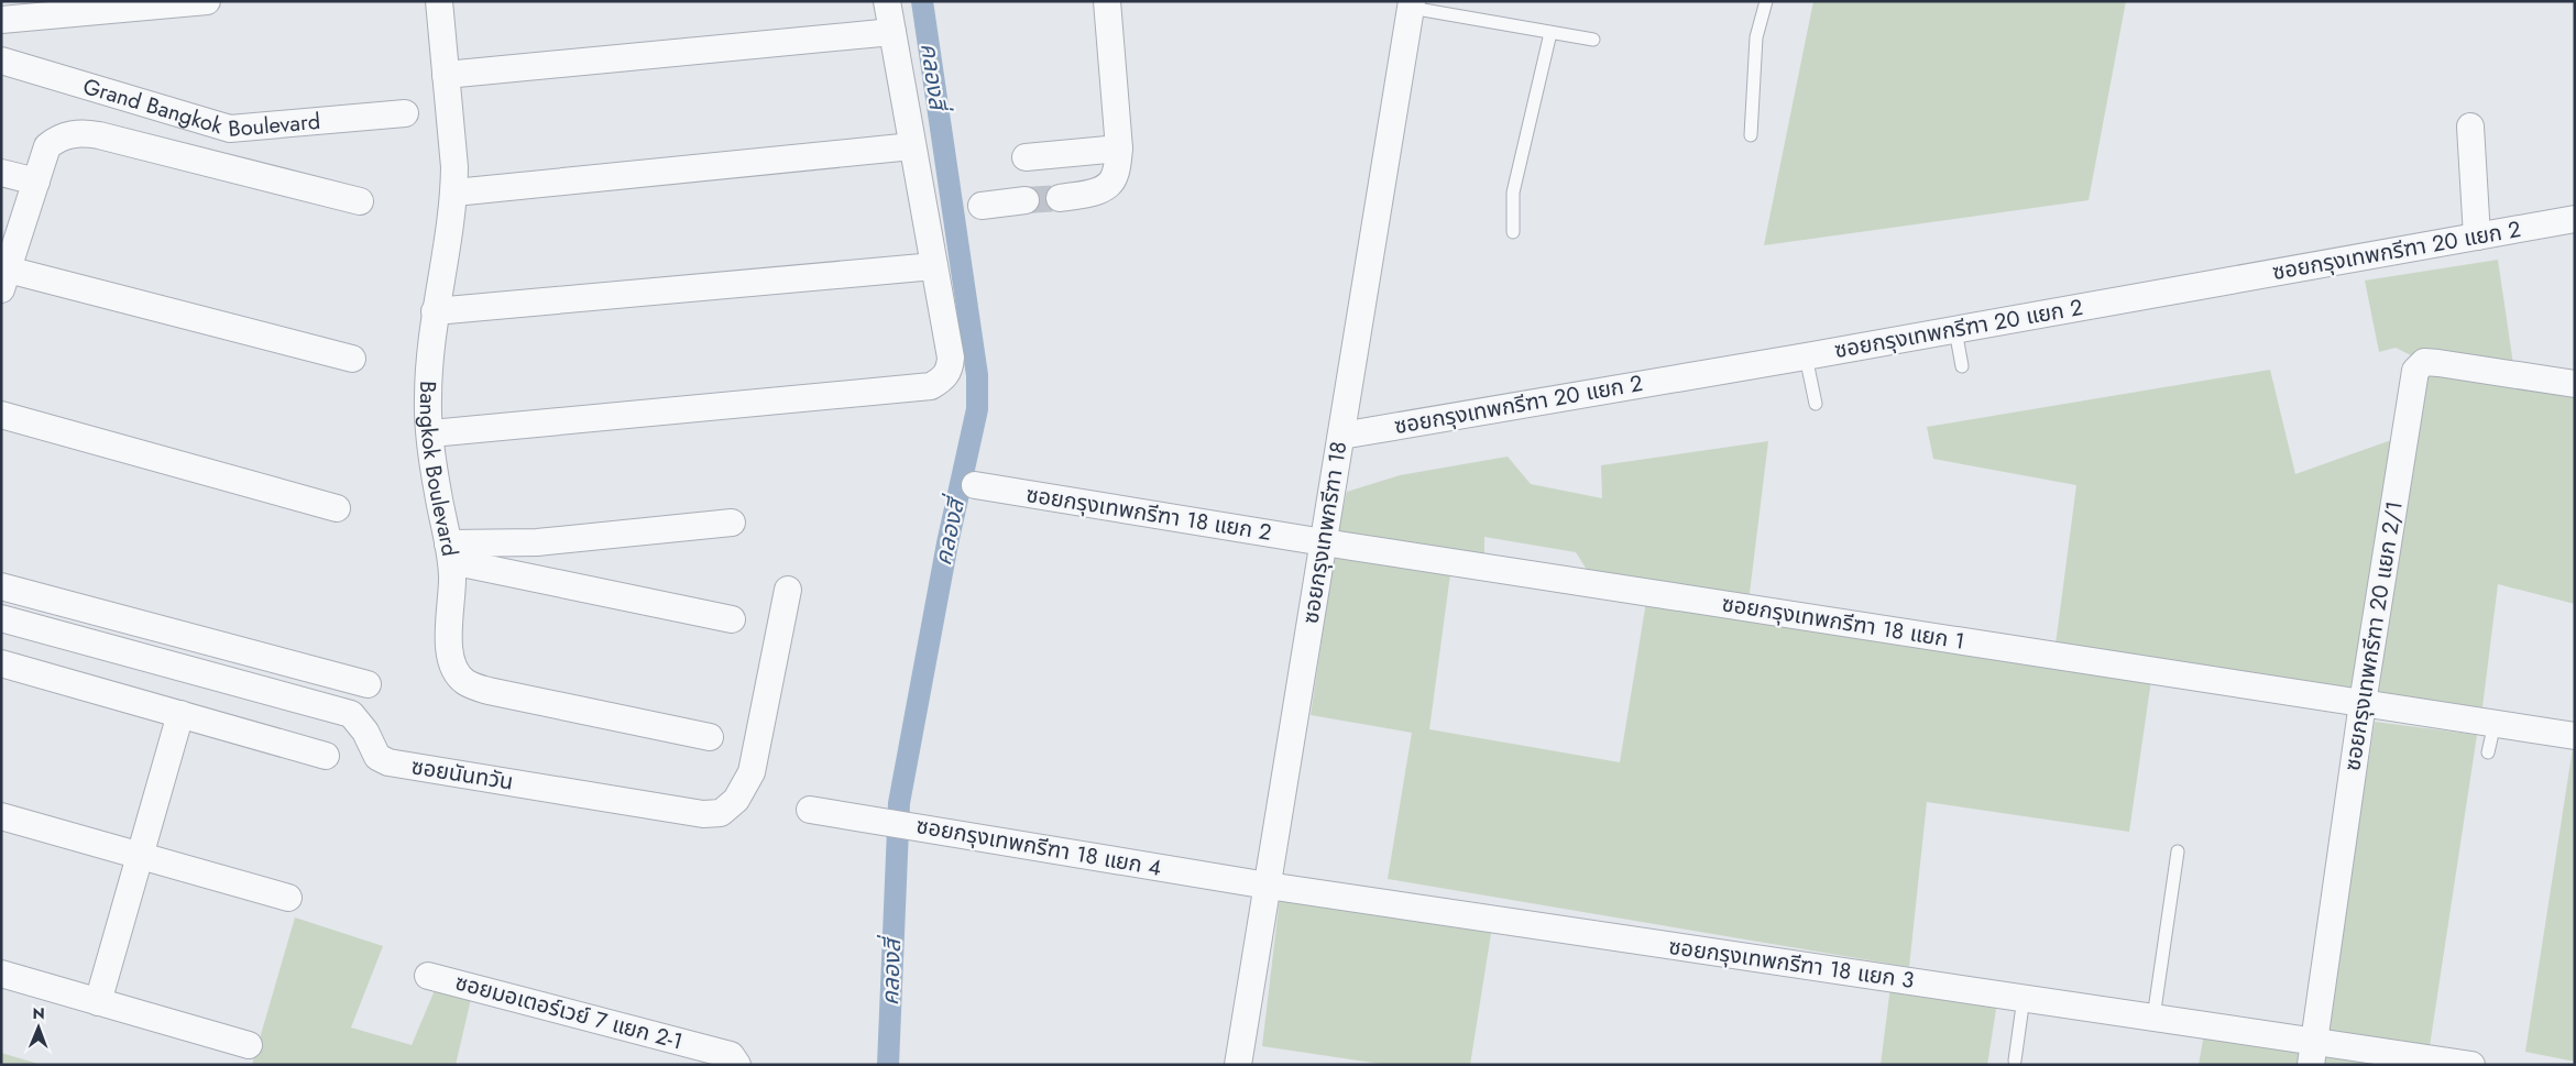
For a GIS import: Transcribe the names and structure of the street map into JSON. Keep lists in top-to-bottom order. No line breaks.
{"streets":{"street":["Grand Bangkok Boulevard","ซอยกรุงเทพกรีฑา 20 แยก 2","Bangkok Boulevard","ซอยกรุงเทพกรีฑา 18 แยก 2","ซอยกรุงเทพกรีฑา 18","ซอยกรุงเทพกรีฑา 18 แยก 1","ซอยกรุงเทพกรีฑา 20 แยก 2/1","ซอยนันทวัน","ซอยกรุงเทพกรีฑา 18 แยก 4","ซอยกรุงเทพกรีฑา 18 แยก 3","ซอยมอเตอร์เวย์ 7 แยก 2-1"]},"crossings":[["ซอยกรุงเทพกรีฑา 20 แยก 2","ซอยกรุงเทพกรีฑา 18"],["ซอยกรุงเทพกรีฑา 18 แยก 2","ซอยกรุงเทพกรีฑา 18"],["ซอยกรุงเทพกรีฑา 18 แยก 2","ซอยกรุงเทพกรีฑา 18 แยก 1"],["ซอยกรุงเทพกรีฑา 18","ซอยกรุงเทพกรีฑา 18 แยก 1"],["ซอยกรุงเทพกรีฑา 18","ซอยกรุงเทพกรีฑา 18 แยก 4"],["ซอยกรุงเทพกรีฑา 18","ซอยกรุงเทพกรีฑา 18 แยก 3"],["ซอยกรุงเทพกรีฑา 18 แยก 1","ซอยกรุงเทพกรีฑา 20 แยก 2/1"],["ซอยกรุงเทพกรีฑา 20 แยก 2/1","ซอยกรุงเทพกรีฑา 18 แยก 3"],["ซอยกรุงเทพกรีฑา 18 แยก 4","ซอยกรุงเทพกรีฑา 18 แยก 3"]],"water":["คลองสี่"],"north":"top"}
